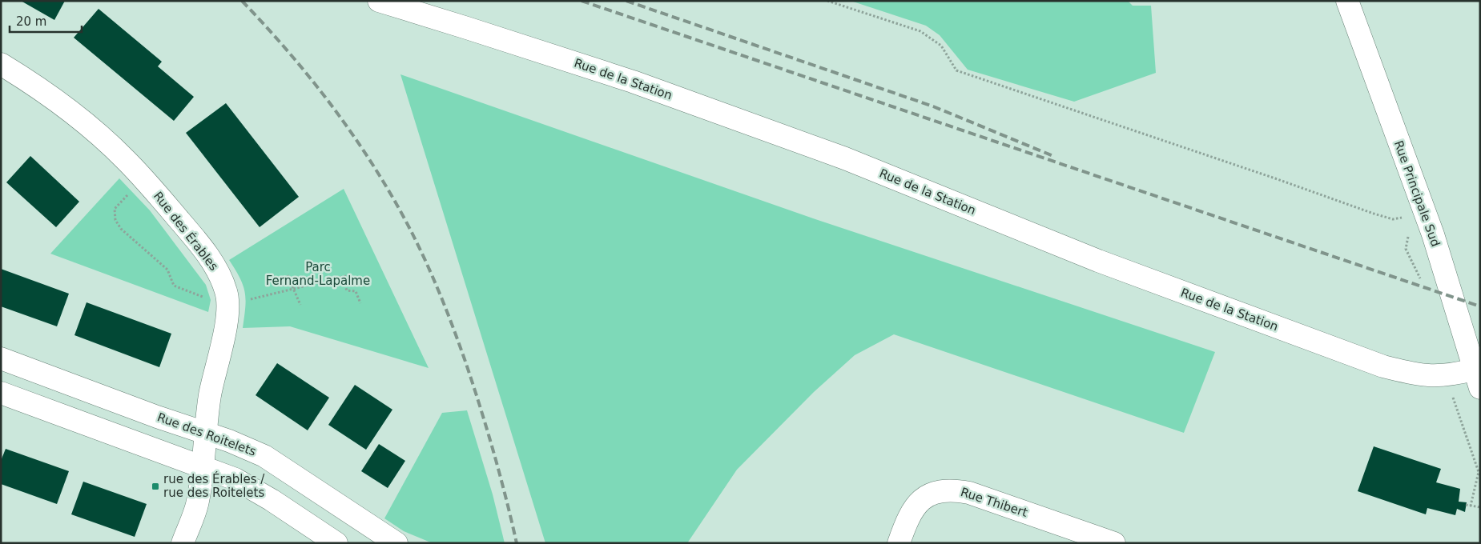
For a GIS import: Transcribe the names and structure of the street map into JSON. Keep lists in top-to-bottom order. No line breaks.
{"streets":{"street":["Rue de la Station","Rue Principale Sud","Rue des Érables","Rue des Roitelets","Rue Thibert"]},"crossings":[["Rue de la Station","Rue Principale Sud"],["Rue des Érables","Rue des Roitelets"]],"parks":["Parc Fernand-Lapalme"],"places":{"transit":["rue des Érables / rue des Roitelets"]},"scale_bar":"20 m"}
